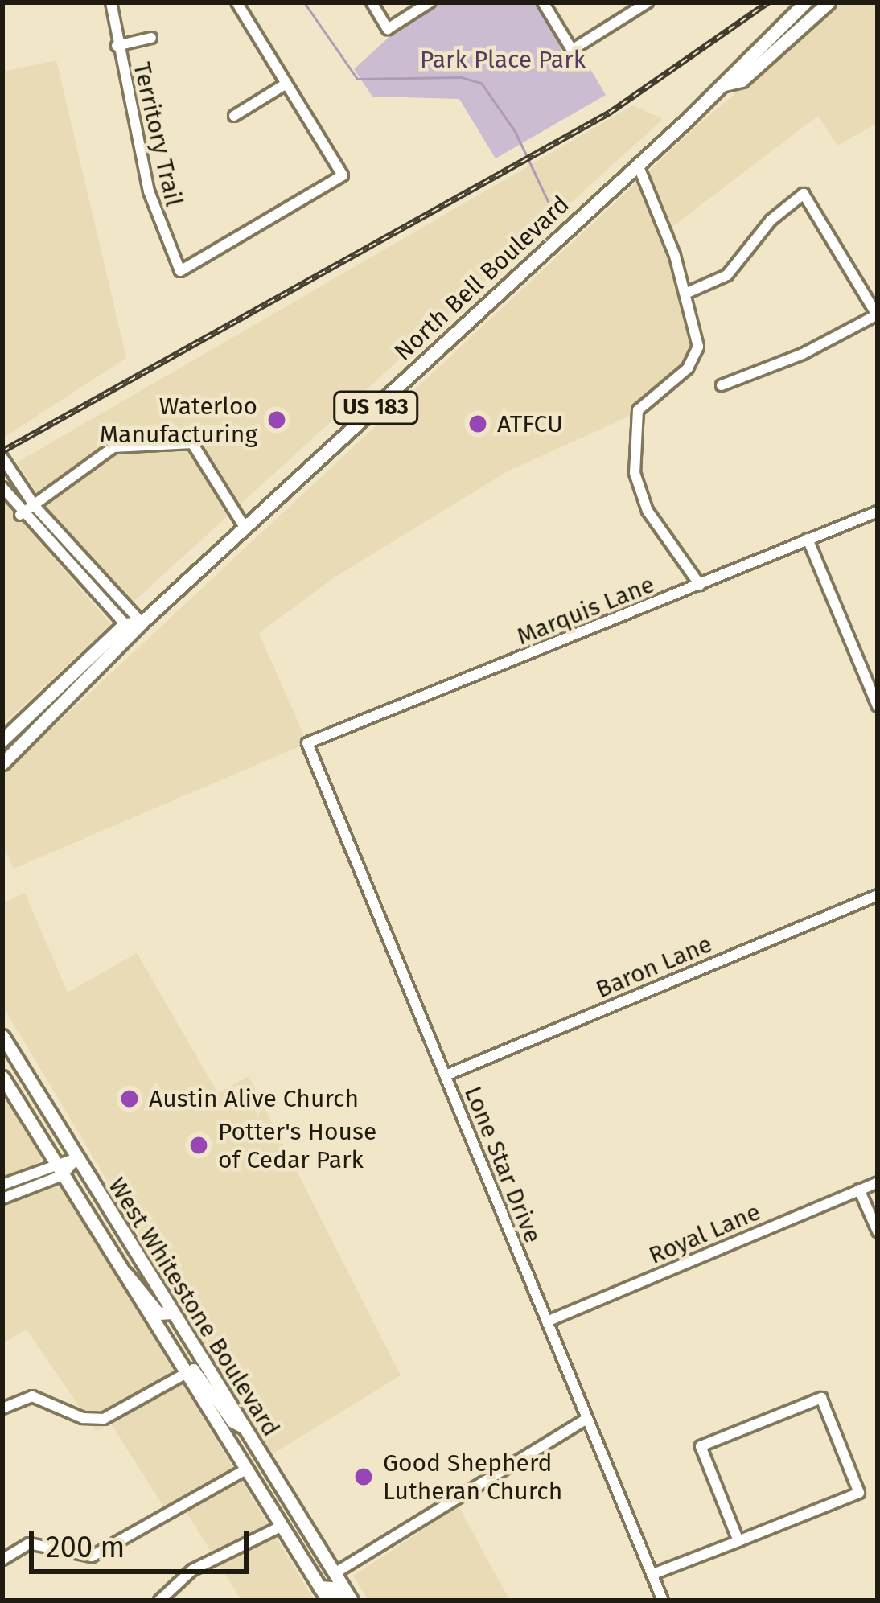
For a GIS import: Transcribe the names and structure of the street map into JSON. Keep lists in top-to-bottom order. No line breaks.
{"streets":{"main road":["North Bell Boulevard","US 183","West Whitestone Boulevard"],"street":["Territory Trail","Marquis Lane","Baron Lane","Lone Star Drive","Royal Lane"]},"crossings":[["Marquis Lane","Lone Star Drive"],["Baron Lane","Lone Star Drive"],["Lone Star Drive","Royal Lane"]],"parks":["Park Place Park"],"places":["Waterloo Manufacturing","ATFCU","Austin Alive Church","Potter's House of Cedar Park","Good Shepherd Lutheran Church"],"scale_bar":"200 m"}
